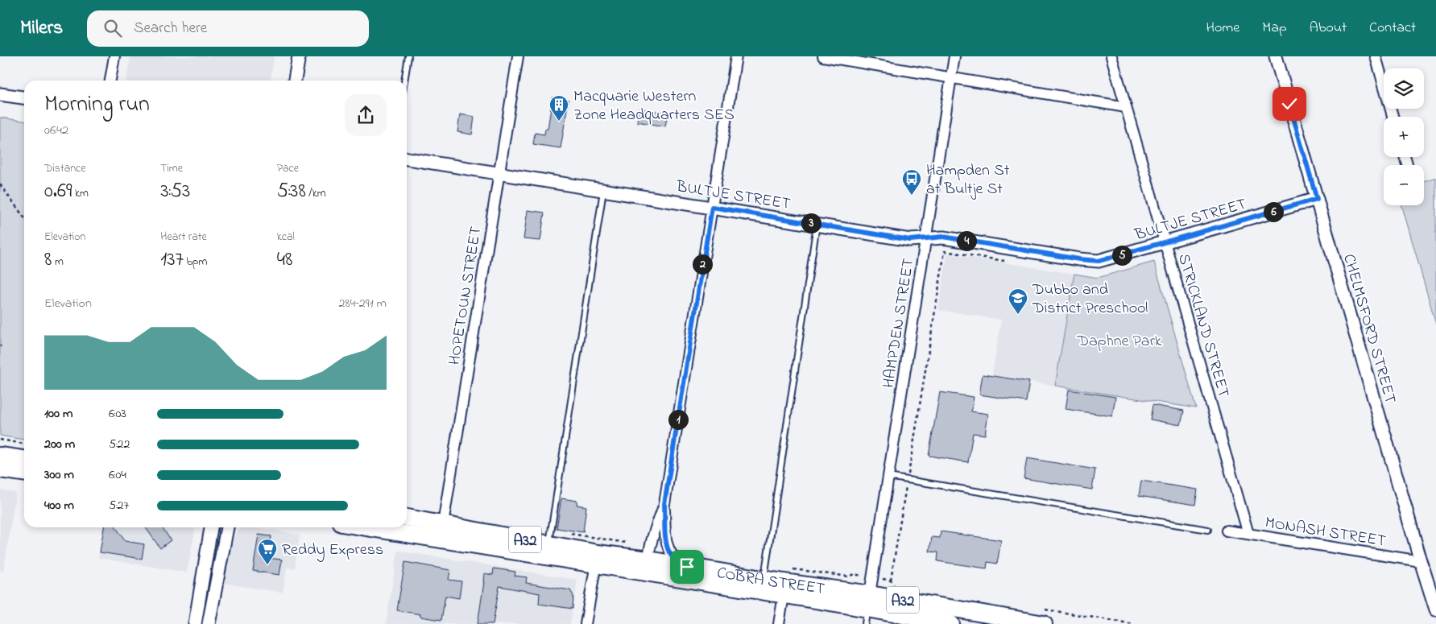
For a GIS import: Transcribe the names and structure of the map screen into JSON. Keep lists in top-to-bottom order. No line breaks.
{"streets":{"highway":["A32","COBRA STREET"],"street":["BULTJE STREET","HOPETOUN STREET","HAMPDEN STREET","STRICKLAND STREET","CHELMSFORD STREET","MONASH STREET"]},"crossings":[["BULTJE STREET","HOPETOUN STREET"],["BULTJE STREET","HAMPDEN STREET"],["BULTJE STREET","STRICKLAND STREET"],["BULTJE STREET","CHELMSFORD STREET"],["HOPETOUN STREET","COBRA STREET"],["HAMPDEN STREET","COBRA STREET"],["STRICKLAND STREET","MONASH STREET"],["CHELMSFORD STREET","MONASH STREET"]],"parks":["Daphne Park"],"places":{"building":["Macquarie Western Zone Headquarters SES"],"bus stop":["Hampden St at Bultje St"],"school or university":["Dubbo and District Preschool"],"supermarket":["Reddy Express"]},"page":{"header":"Milers","search":"Search here","nav":["Home","Map","About","Contact"],"map_buttons":["+","−"],"heading":["Morning run","06:42"],"stats":[["Distance","0.69 km"],["Time","3:53"],["Pace","5:38 /km"],["Elevation","8 m"],["Heart rate","137 bpm"],["kcal","48"]],"pins":["6","3","4","5","2","1"],"chart":["Elevation","284–291 m"],"list":[{"name":"100 m","note":"6:03"},{"name":"200 m","note":"5:22"},{"name":"300 m","note":"6:04"},{"name":"400 m","note":"5:27"}]}}
